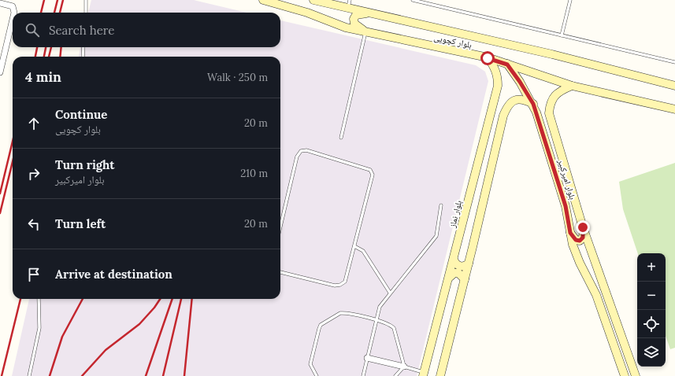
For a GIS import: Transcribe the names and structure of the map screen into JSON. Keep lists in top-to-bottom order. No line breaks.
{"streets":{"main road":["بلوار کچویی","بلوار امیرکبیر","بلوار نماز"]},"crossings":[["بلوار کچویی","بلوار امیرکبیر"],["بلوار کچویی","بلوار نماز"]],"page":{"search":"Search here","heading":["4 min","Walk · 250 m"],"list":[["Continue","بلوار کچویی","20 m"],["Turn right","بلوار امیرکبیر","210 m"],["Turn left","20 m"],"Arrive at destination"],"map_buttons":["+","−"]}}
